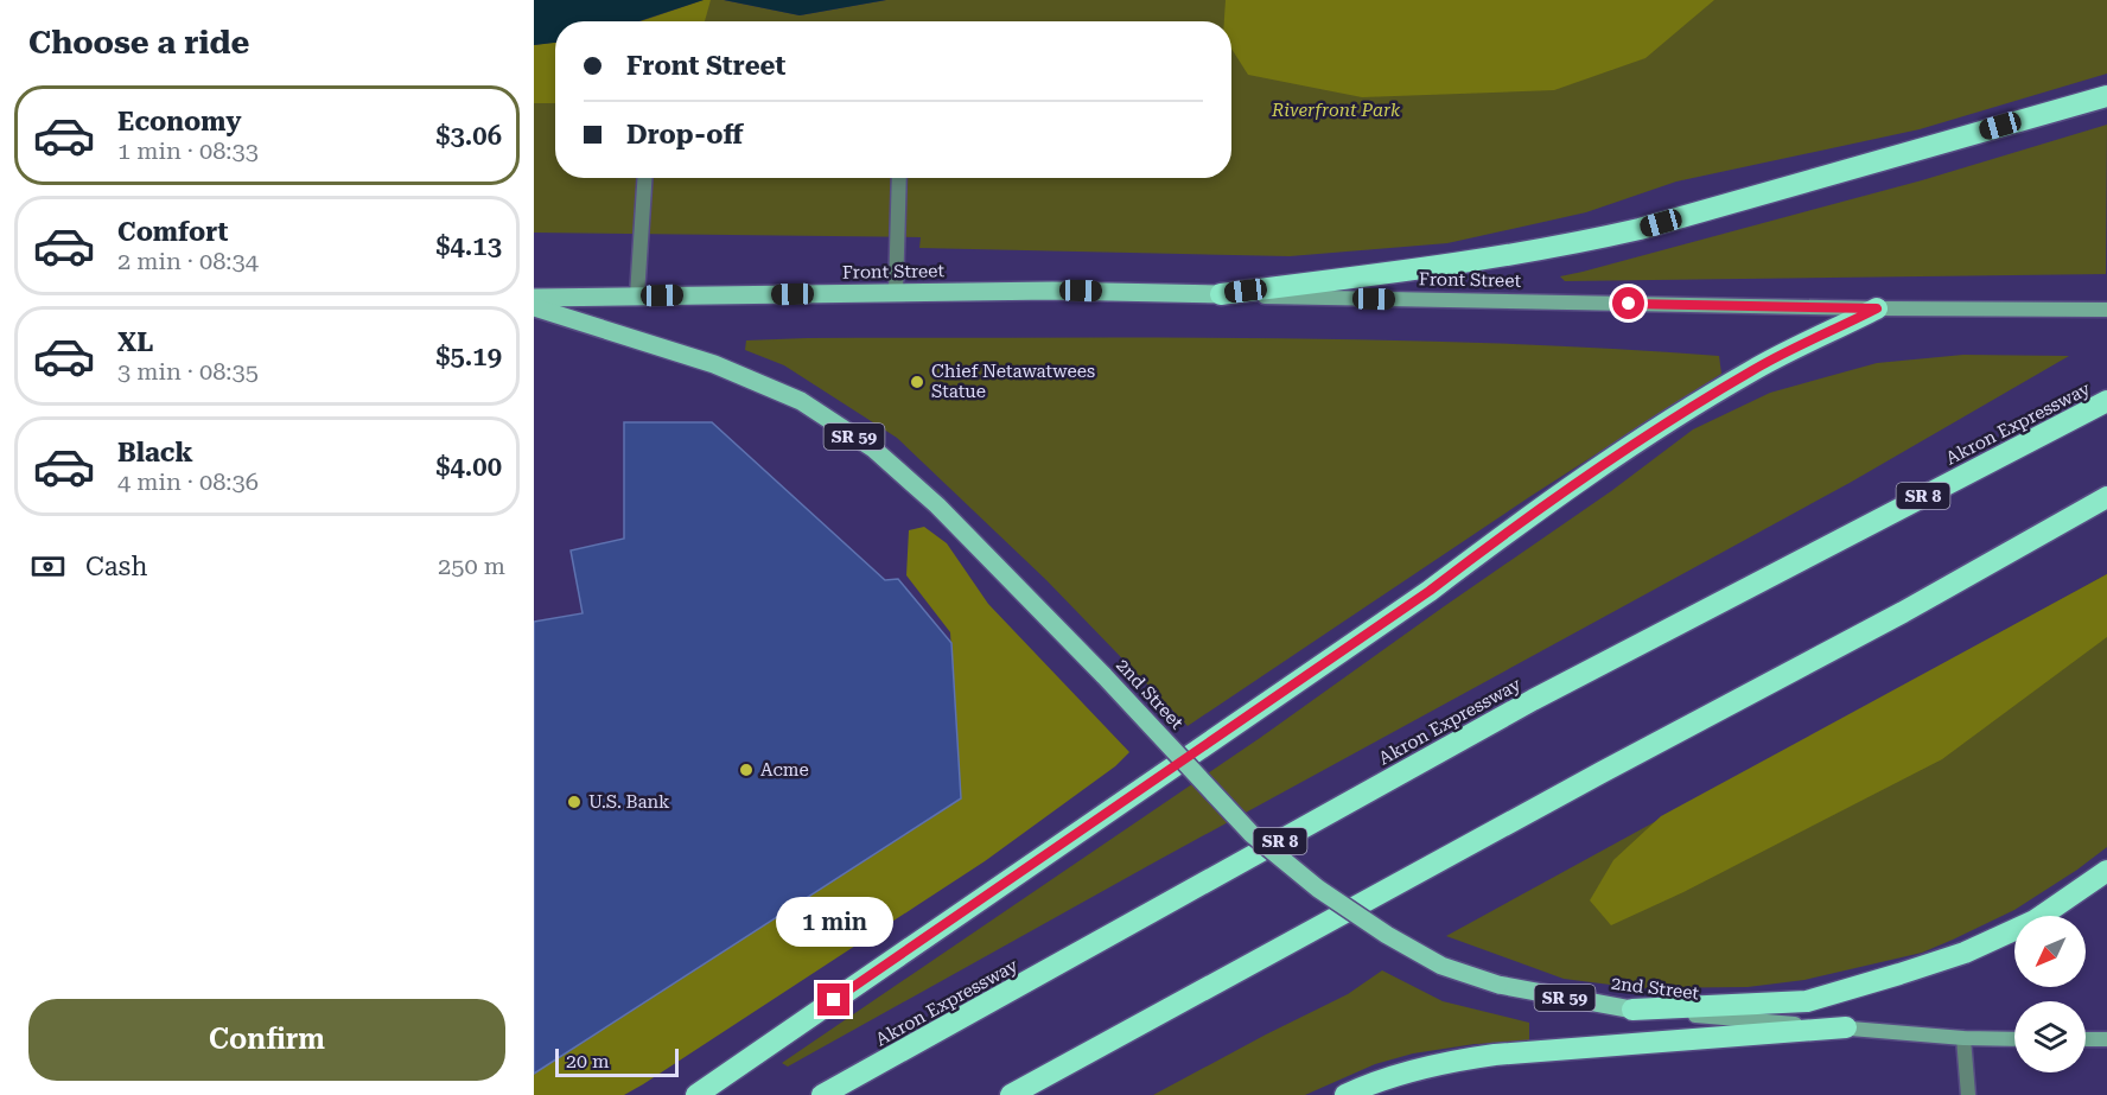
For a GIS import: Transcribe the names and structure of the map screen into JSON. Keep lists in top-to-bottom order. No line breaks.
{"streets":{"highway":["Akron Expressway","SR 8"],"main road":["Front Street","SR 59","2nd Street"]},"parks":["Riverfront Park"],"places":["Chief Netawatwees Statue","Acme","U.S. Bank"],"scale_bar":"20 m","north":"bottom left","page":{"heading":"Choose a ride","banner":["Front Street","Drop-off"],"list":[{"name":"Economy","note":"1 min · 08:33","value":"$3.06"},{"name":"Comfort","note":"2 min · 08:34","value":"$4.13"},{"name":"XL","note":"3 min · 08:35","value":"$5.19"},{"name":"Black","note":"4 min · 08:36","value":"$4.00"}],"pay":["Cash","250 m"],"bubble":"1 min","buttons":"Confirm","scale":"20 m"}}
